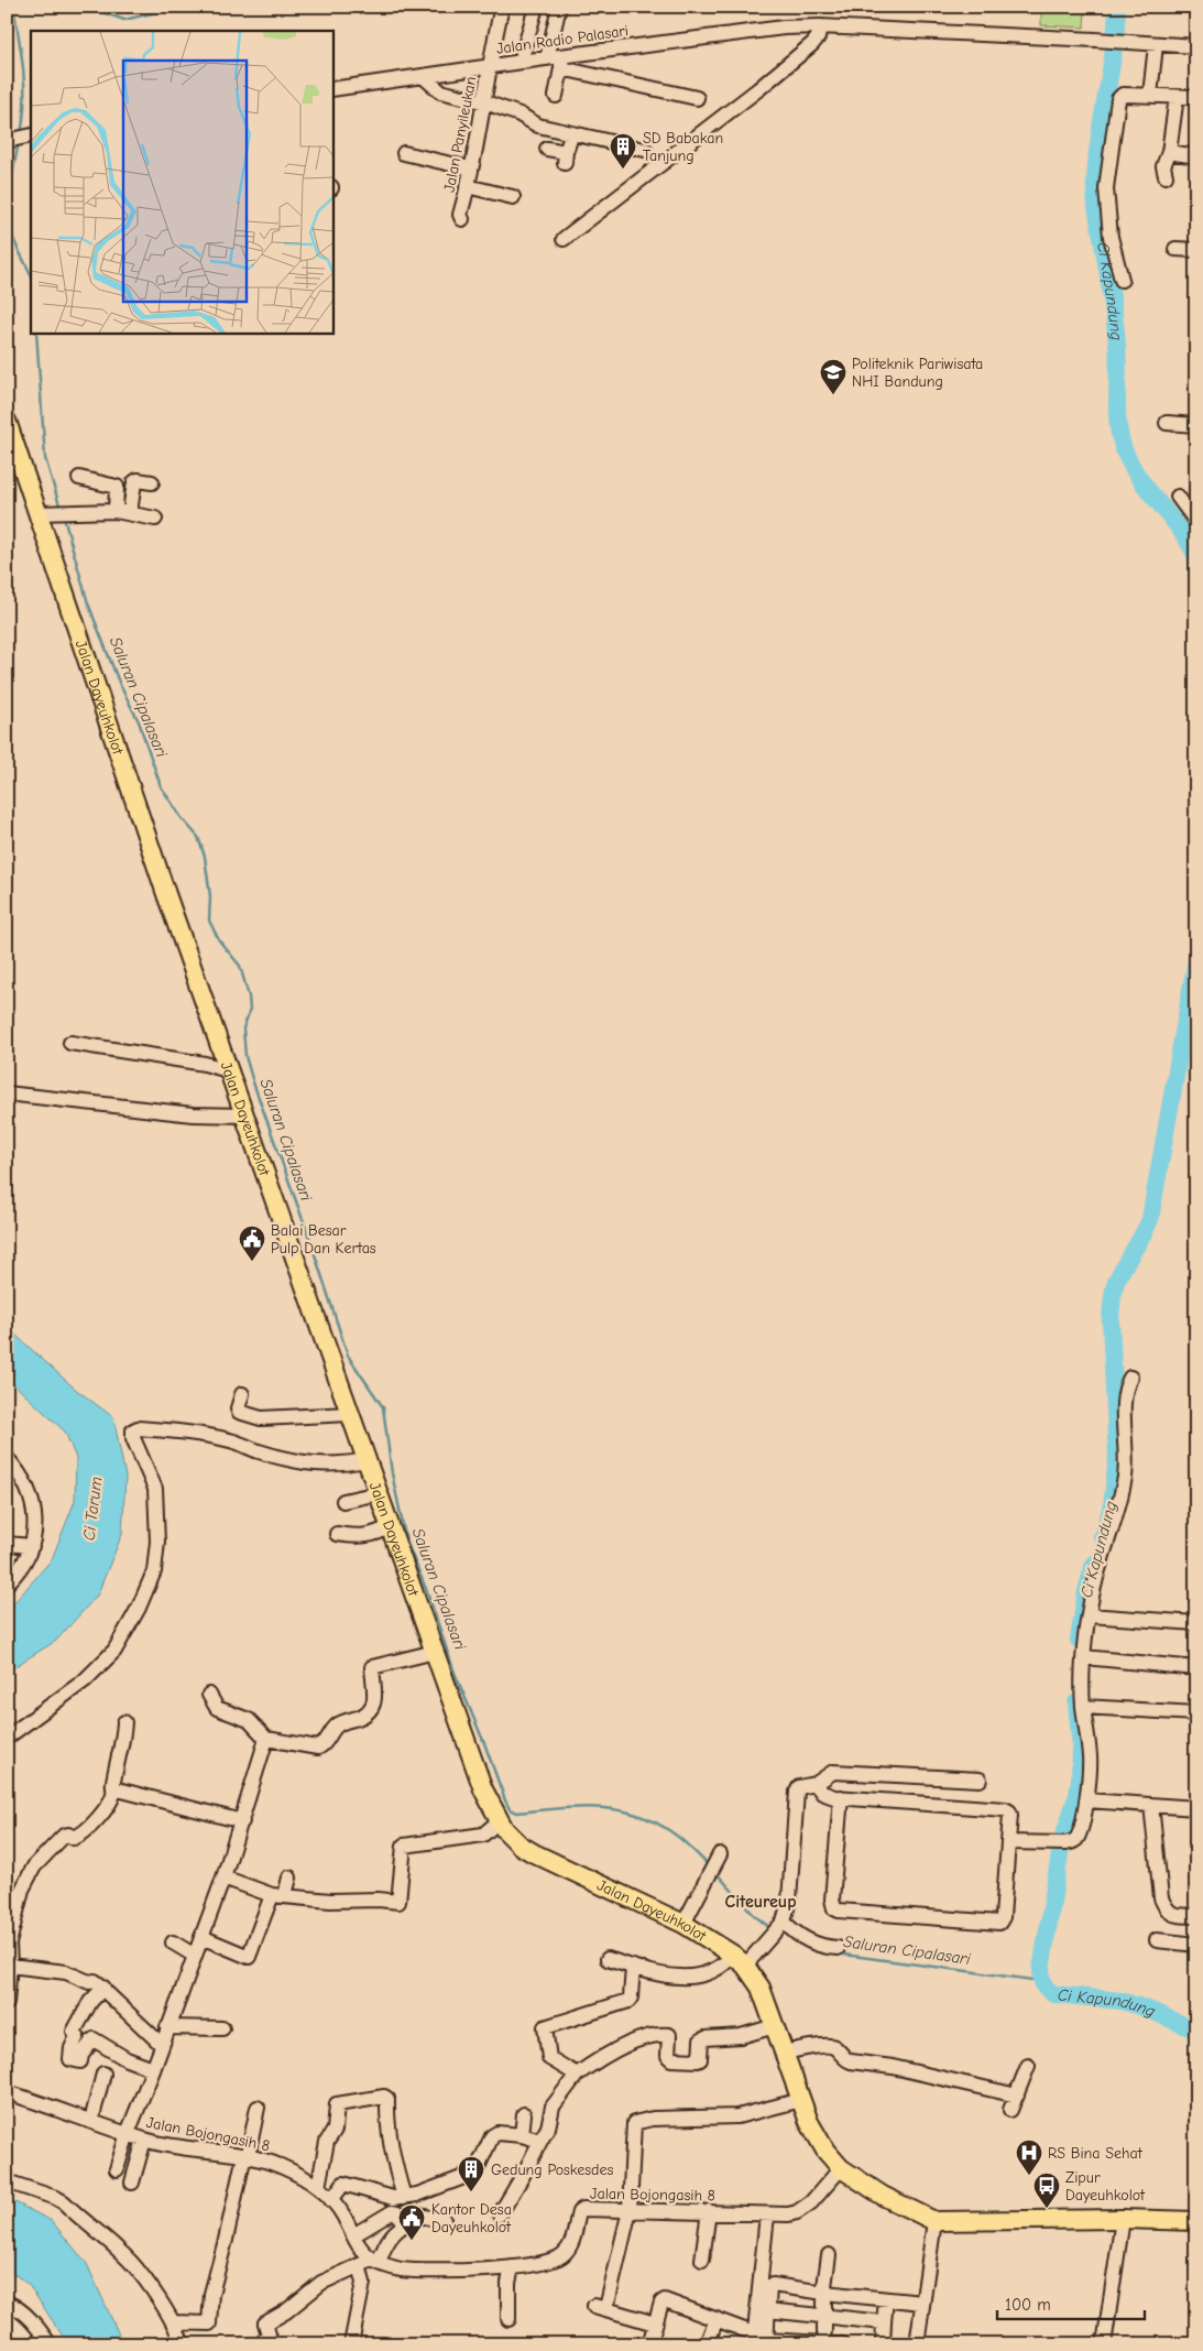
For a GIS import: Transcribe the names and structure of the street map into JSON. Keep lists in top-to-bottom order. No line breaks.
{"streets":{"main road":["Jalan Dayeuhkolot"],"street":["Jalan Radio Palasari","Jalan Panyileukan","Jalan Bojongasih 8"]},"crossings":[["Jalan Radio Palasari","Jalan Panyileukan"],["Jalan Dayeuhkolot","Jalan Bojongasih 8"]],"districts":["Citeureup"],"water":["Ci Kapundung","Saluran Cipalasari","Ci Tarum"],"places":{"building":["SD Babakan Tanjung","Gedung Poskesdes"],"school or university":["Politeknik Pariwisata NHI Bandung"],"public building":["Balai Besar Pulp Dan Kertas","Kantor Desa Dayeuhkolot"],"hospital":["RS Bina Sehat"],"bus stop":["Zipur Dayeuhkolot"]},"scale_bar":"100 m"}
